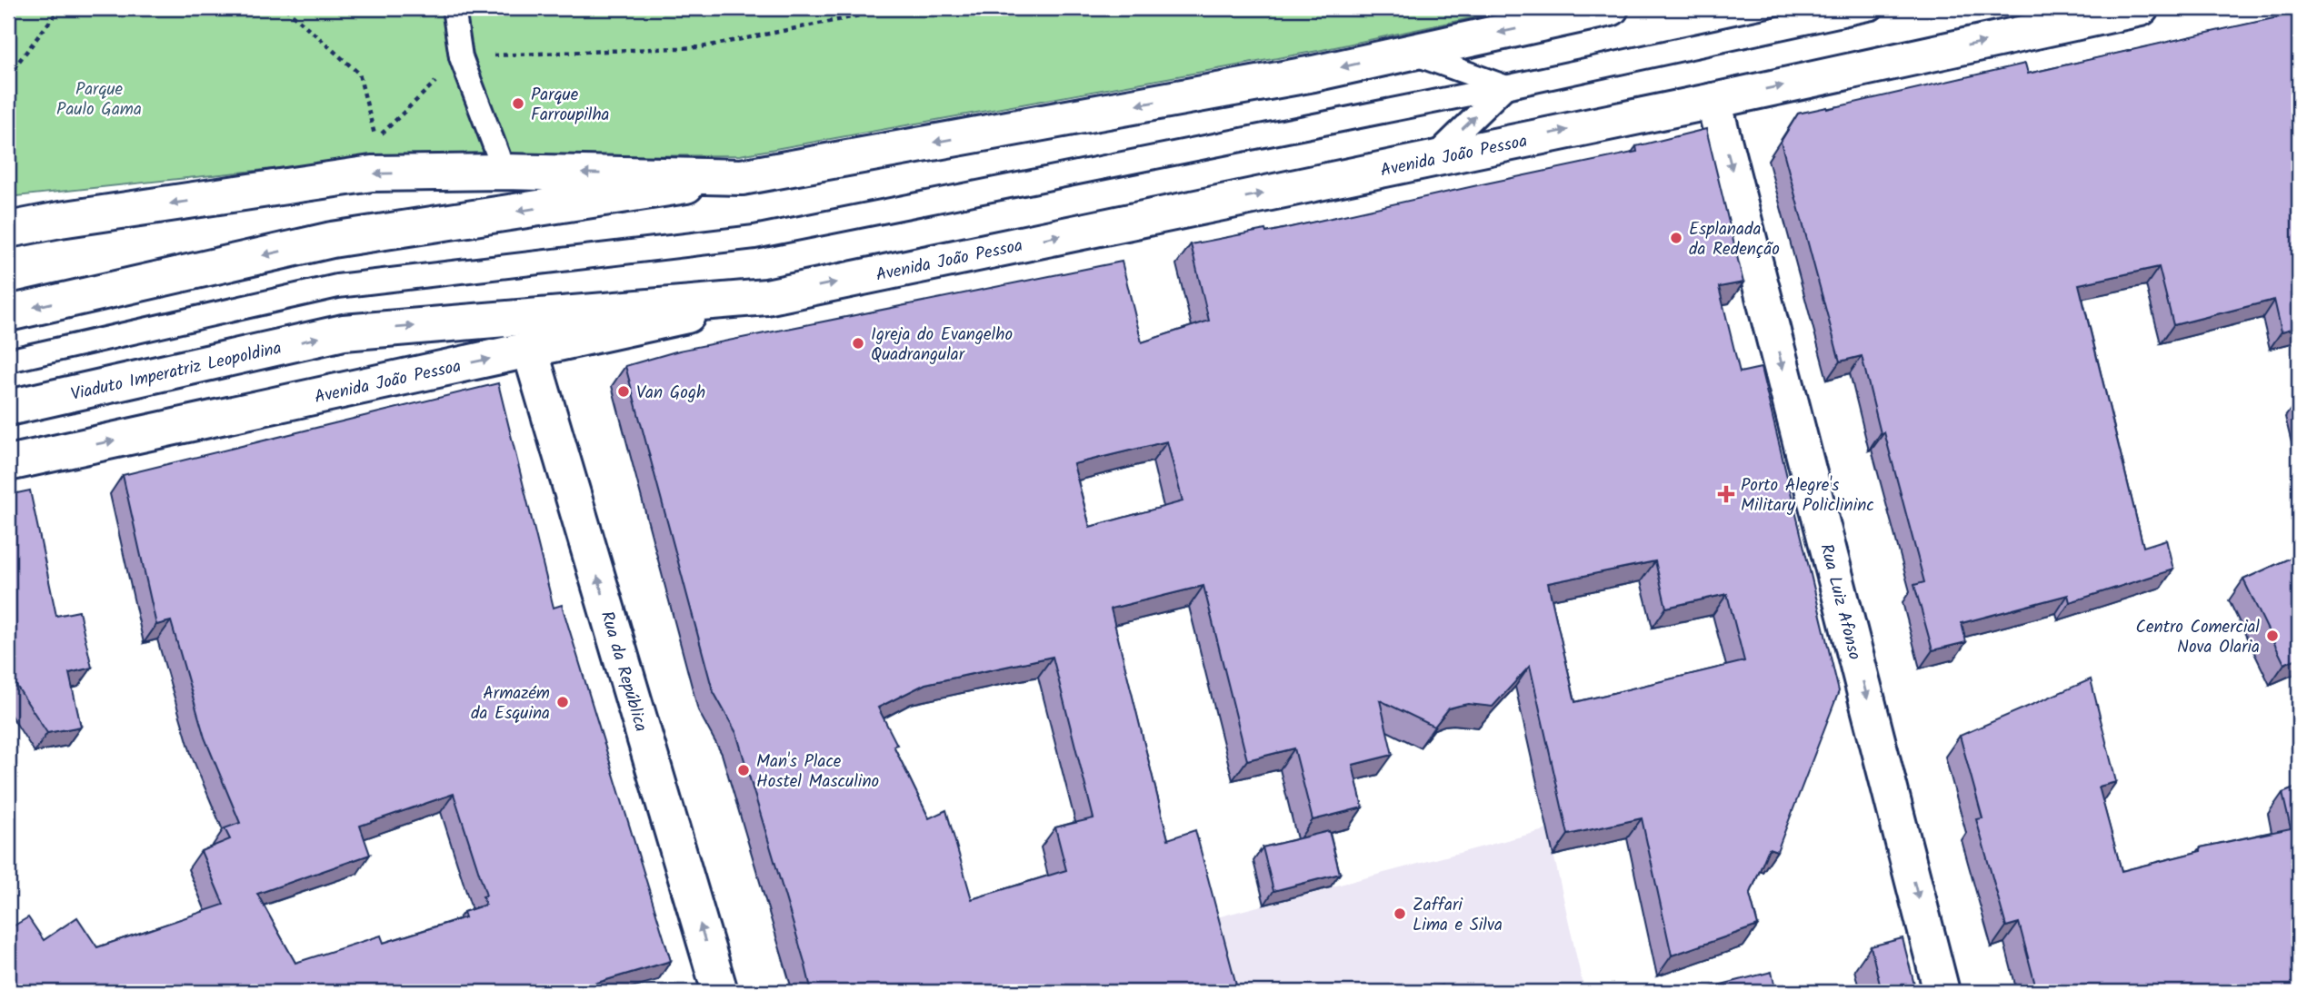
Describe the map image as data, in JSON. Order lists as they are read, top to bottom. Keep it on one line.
{"streets":{"main road":["Avenida João Pessoa","Viaduto Imperatriz Leopoldina","Rua Luiz Afonso","Rua da República"]},"crossings":[["Avenida João Pessoa","Viaduto Imperatriz Leopoldina"],["Avenida João Pessoa","Rua Luiz Afonso"],["Avenida João Pessoa","Rua da República"]],"one_way":["Rua Luiz Afonso","Rua da República"],"parks":["Parque Paulo Gama"],"places":{"other":["Parque Farroupilha","Esplanada da Redenção","Igreja do Evangelho Quadrangular","Van Gogh","Centro Comercial Nova Olaria","Armazém da Esquina","Man's Place Hostel Masculino","Zaffari Lima e Silva"],"health":["Porto Alegre's Military Policlininc"]}}
